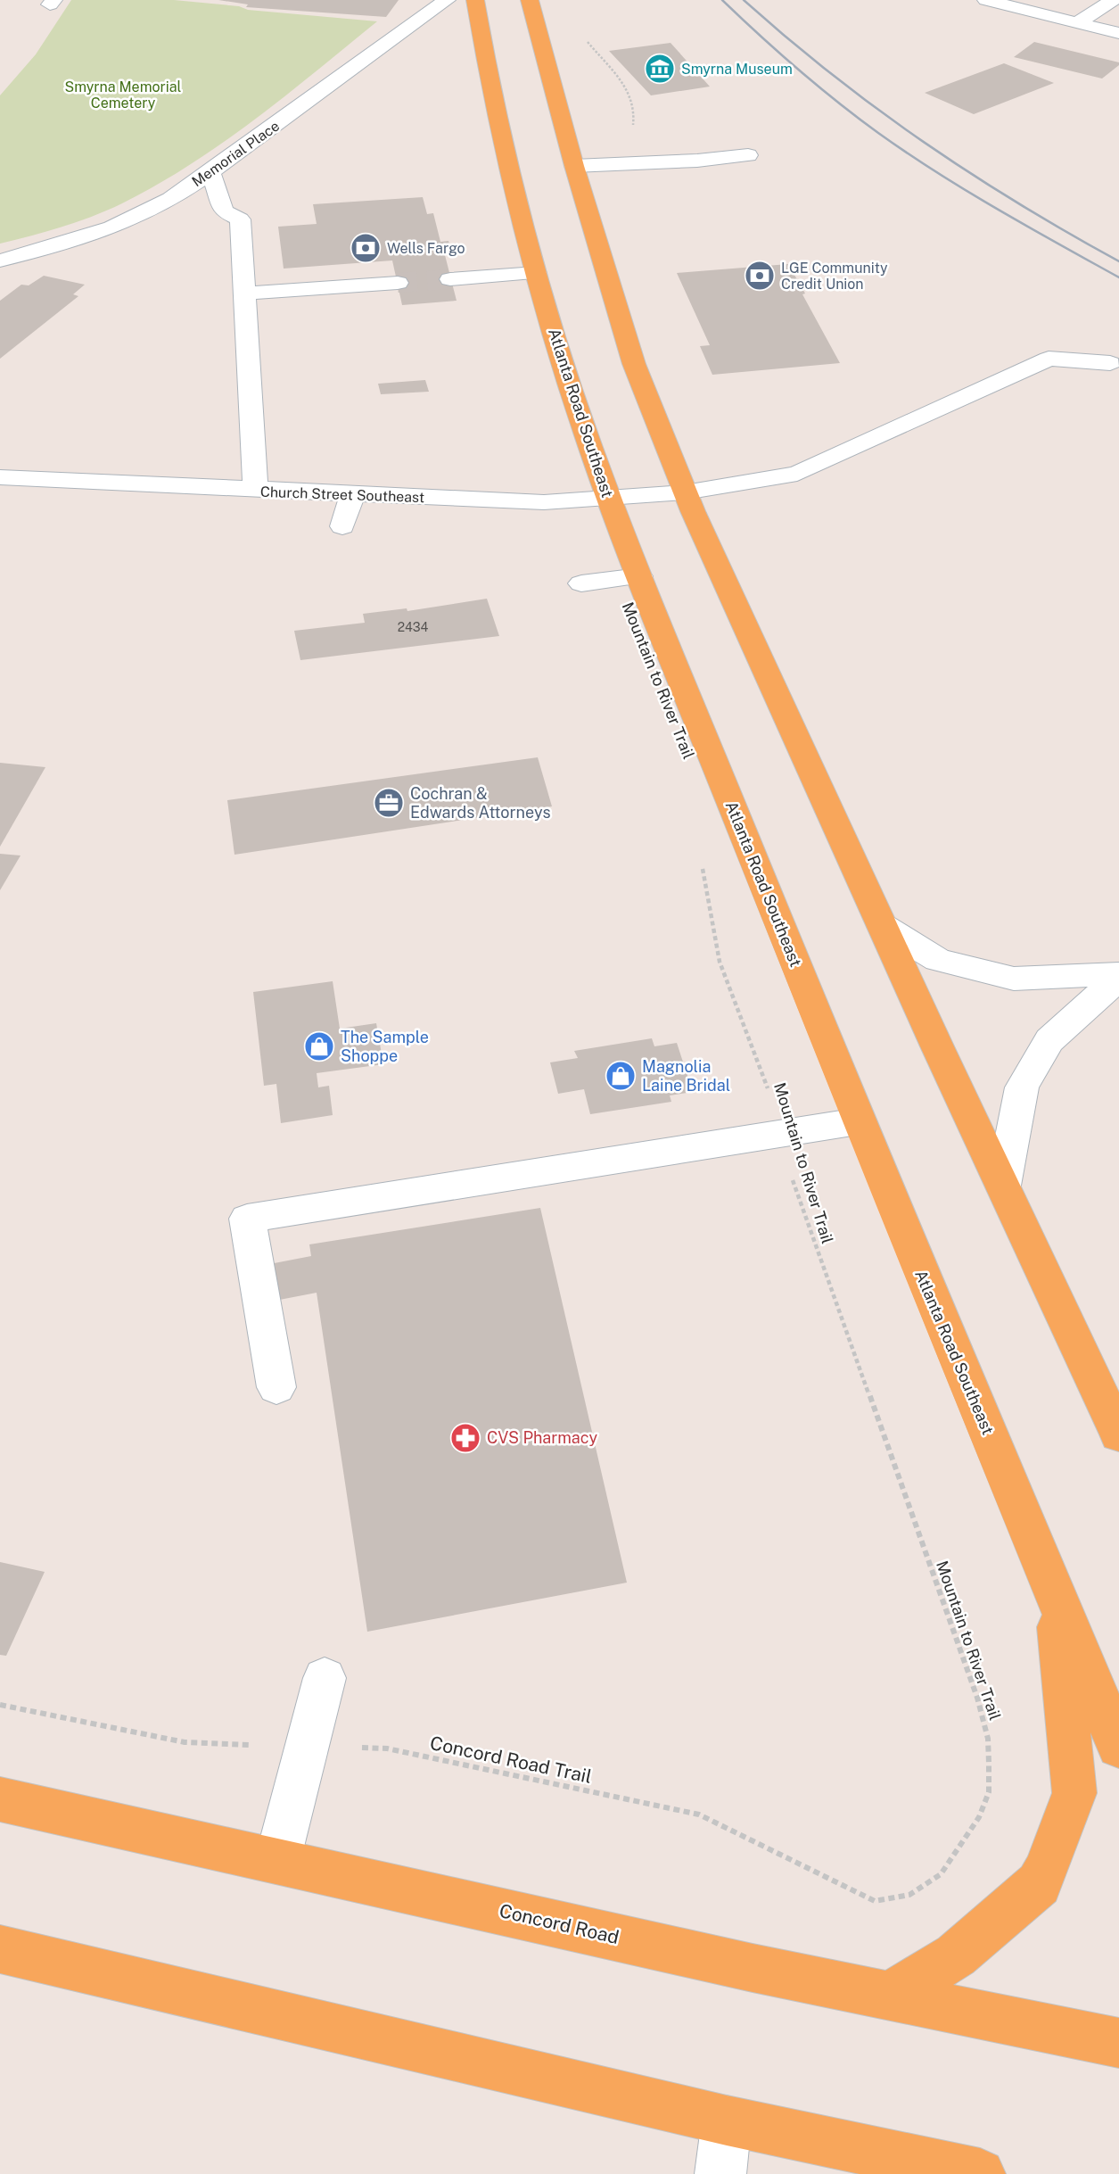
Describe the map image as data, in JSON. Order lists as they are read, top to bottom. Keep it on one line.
{"streets":{"main road":["Atlanta Road Southeast","Concord Road"],"street":["Memorial Place","Church Street Southeast"],"path":["Mountain to River Trail","Concord Road Trail"]},"crossings":[["Atlanta Road Southeast","Church Street Southeast"],["Mountain to River Trail","Concord Road Trail"]],"parks":["Smyrna Memorial Cemetery"],"places":{"museum":["Smyrna Museum"],"bank":["Wells Fargo","LGE Community Credit Union"],"office":["Cochran & Edwards Attorneys"],"shop":["The Sample Shoppe","Magnolia Laine Bridal"],"pharmacy":["CVS Pharmacy"]},"house_numbers":["2434"]}
